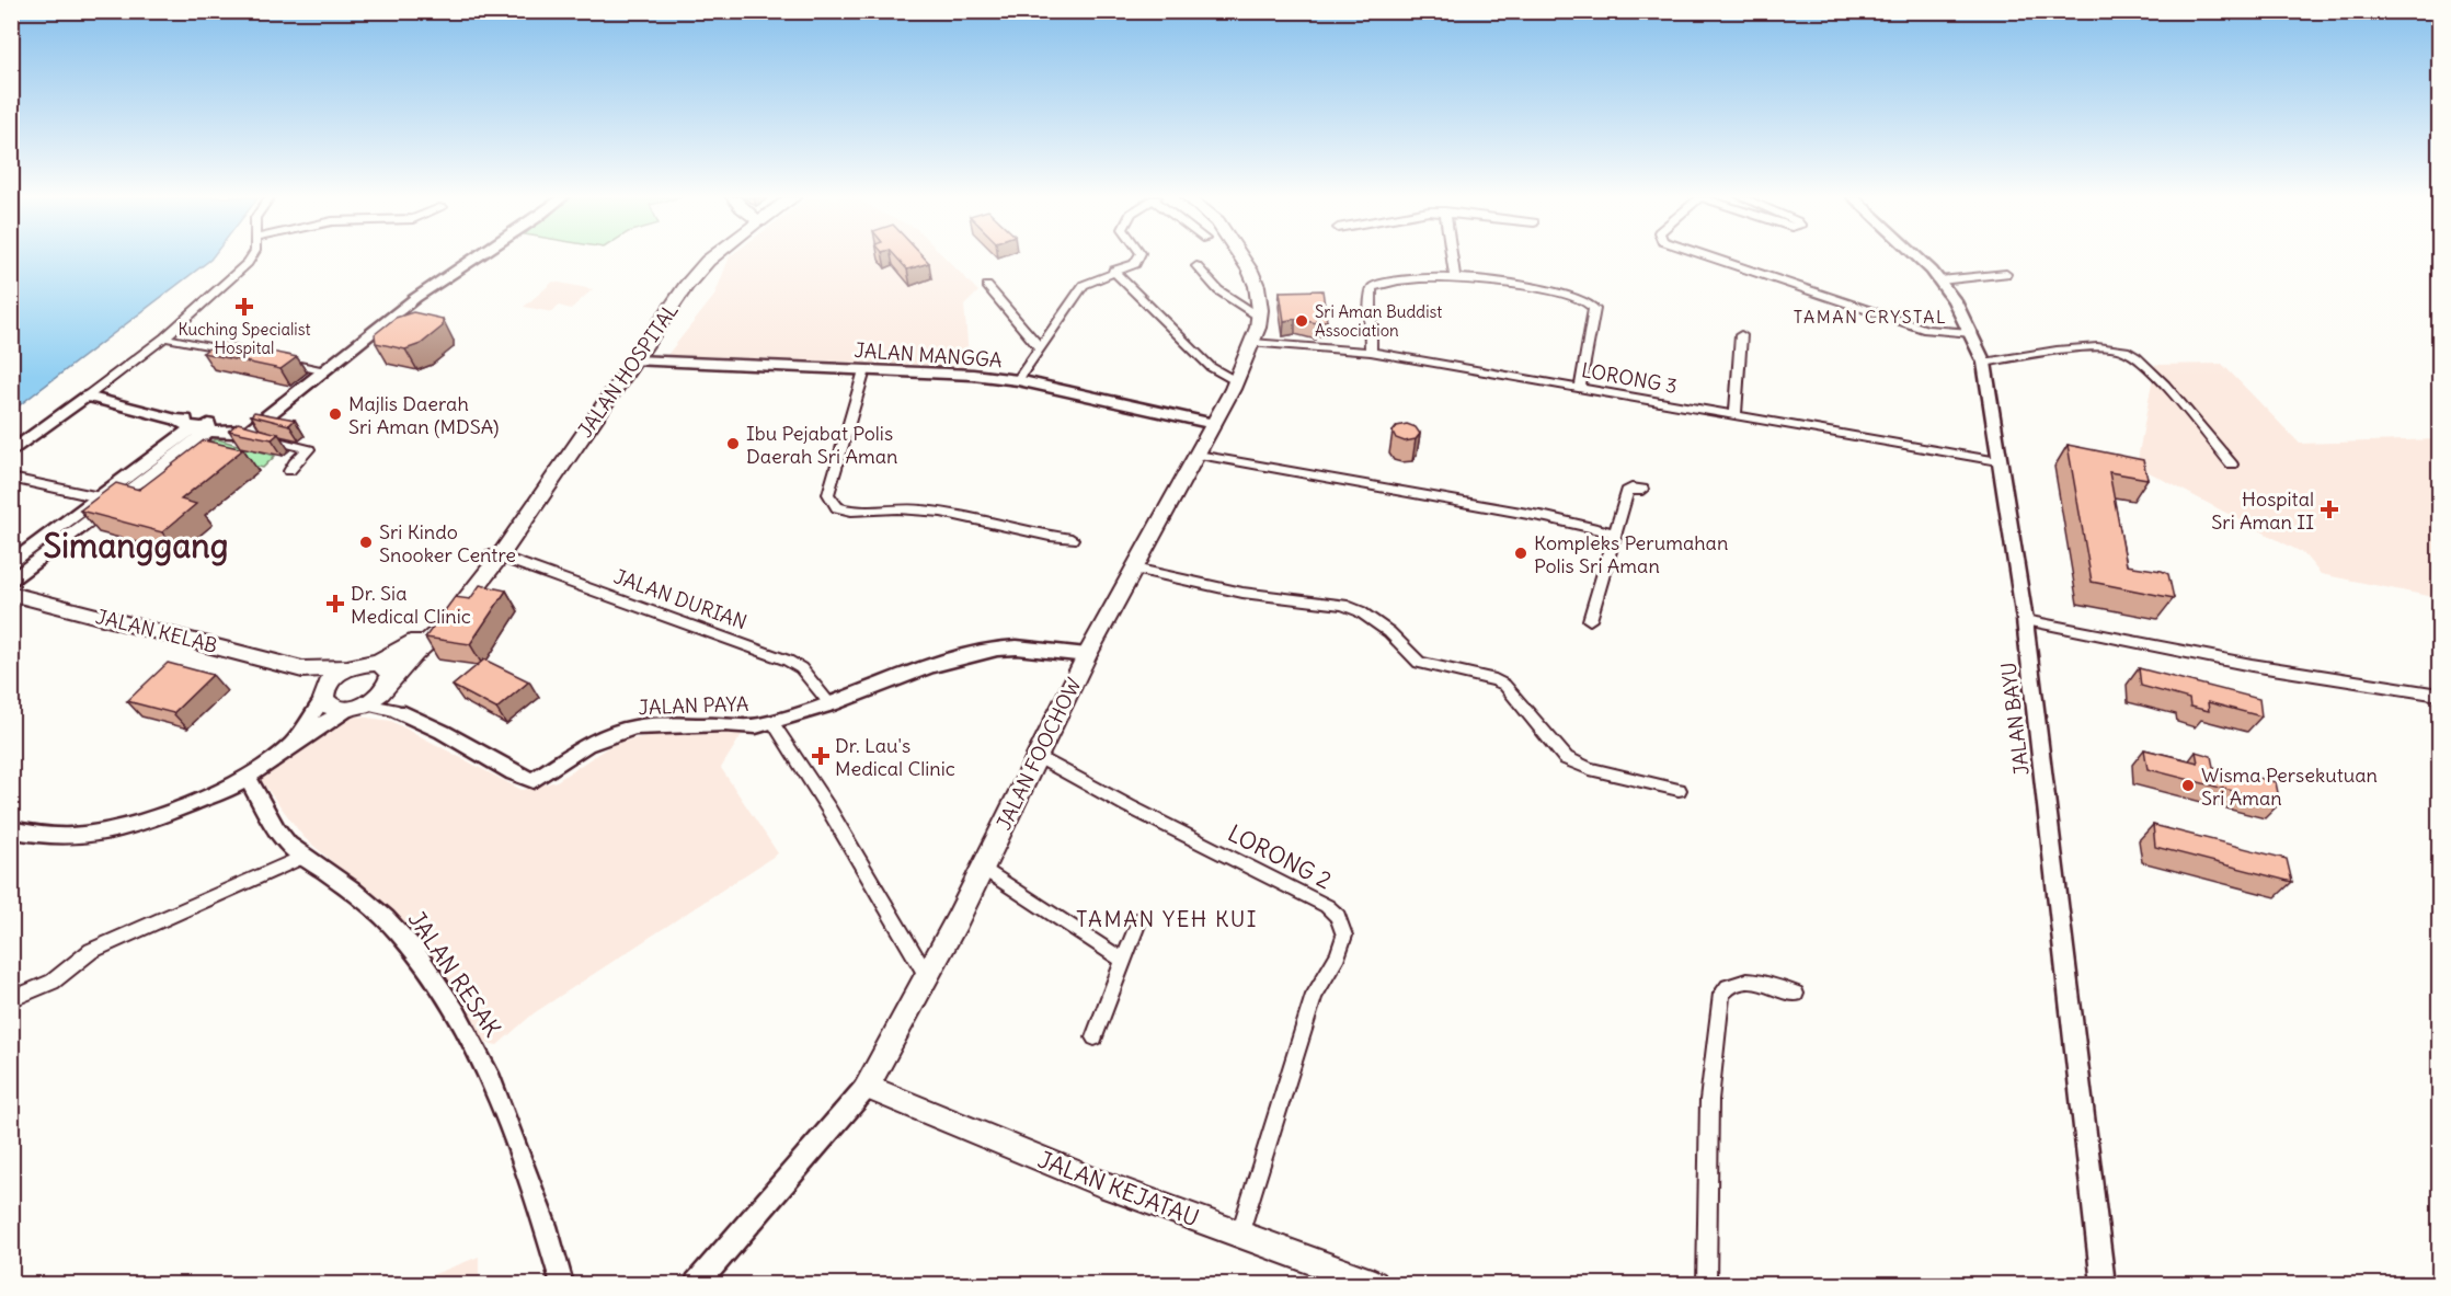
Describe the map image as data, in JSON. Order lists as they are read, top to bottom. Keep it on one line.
{"streets":{"main road":["JALAN HOSPITAL","JALAN KELAB","JALAN FOOCHOW","JALAN KEJATAU"],"street":["JALAN MANGGA","LORONG 3","JALAN DURIAN","JALAN PAYA","JALAN BAYU","LORONG 2","JALAN RESAK"]},"crossings":[["JALAN MANGGA","JALAN HOSPITAL"],["JALAN MANGGA","JALAN FOOCHOW"],["JALAN HOSPITAL","JALAN DURIAN"],["JALAN HOSPITAL","JALAN KELAB"],["LORONG 3","JALAN BAYU"],["LORONG 3","JALAN FOOCHOW"],["JALAN DURIAN","JALAN PAYA"],["JALAN PAYA","JALAN FOOCHOW"],["JALAN FOOCHOW","LORONG 2"],["JALAN FOOCHOW","JALAN KEJATAU"],["LORONG 2","JALAN KEJATAU"]],"districts":["TAMAN CRYSTAL","Simanggang","TAMAN YEH KUI"],"places":{"health":["Kuching Specialist Hospital","Hospital Sri Aman II","Dr. Sia Medical Clinic","Dr. Lau's Medical Clinic"],"other":["Sri Aman Buddist Association","Majlis Daerah Sri Aman (MDSA)","Ibu Pejabat Polis Daerah Sri Aman","Sri Kindo Snooker Centre","Kompleks Perumahan Polis Sri Aman","Wisma Persekutuan Sri Aman"]}}
